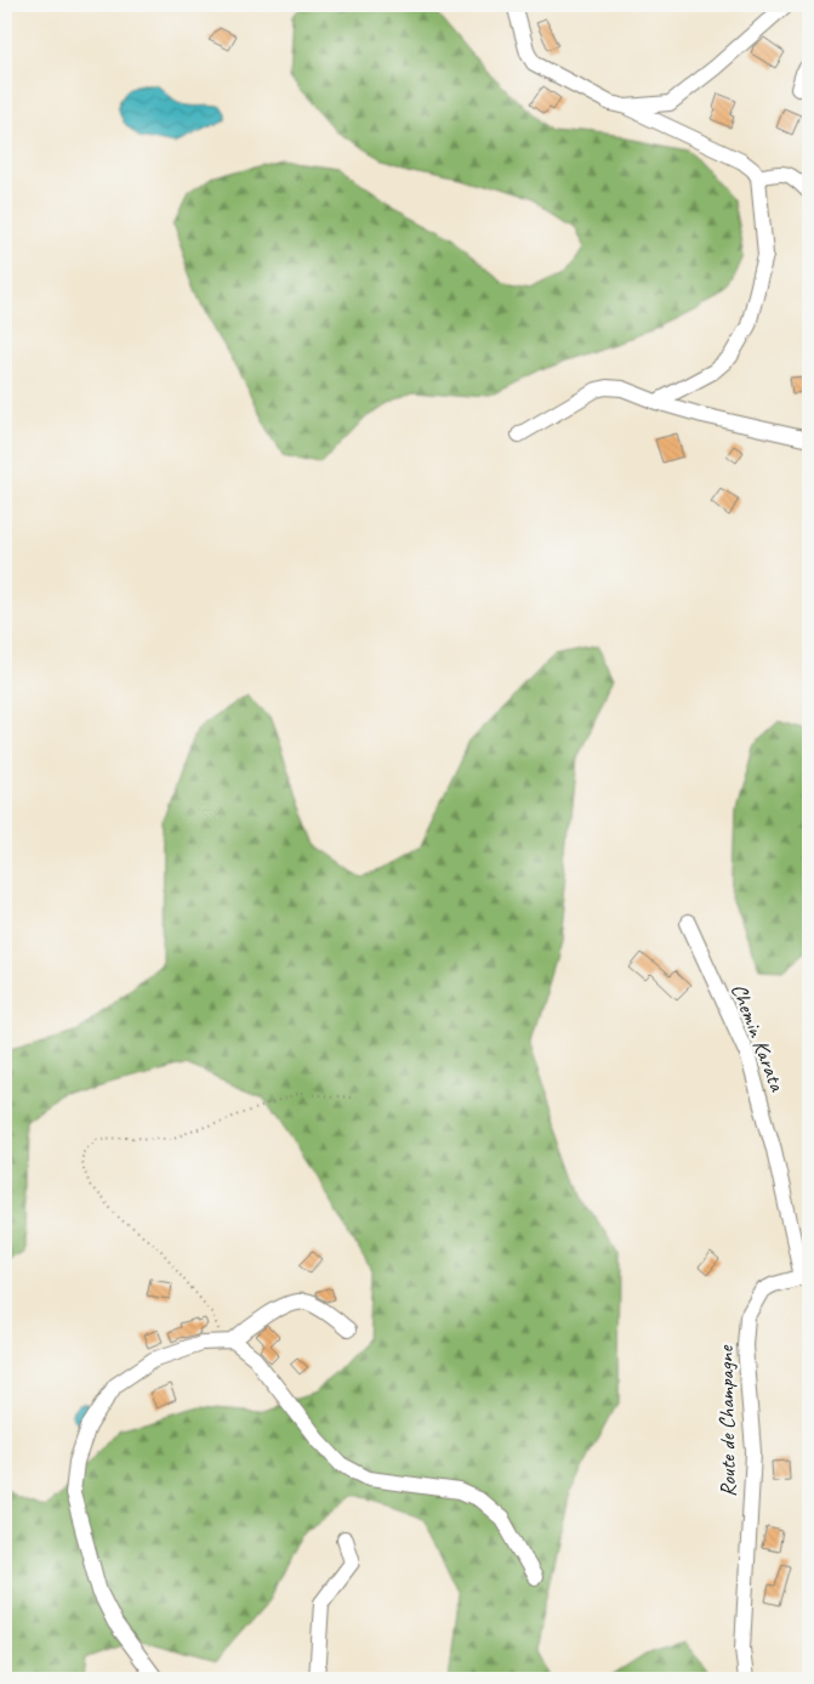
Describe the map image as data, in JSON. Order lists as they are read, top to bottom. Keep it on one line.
{"streets":{"street":["Chemin Karata","Route de Champagne"]},"crossings":[["Chemin Karata","Route de Champagne"]]}
